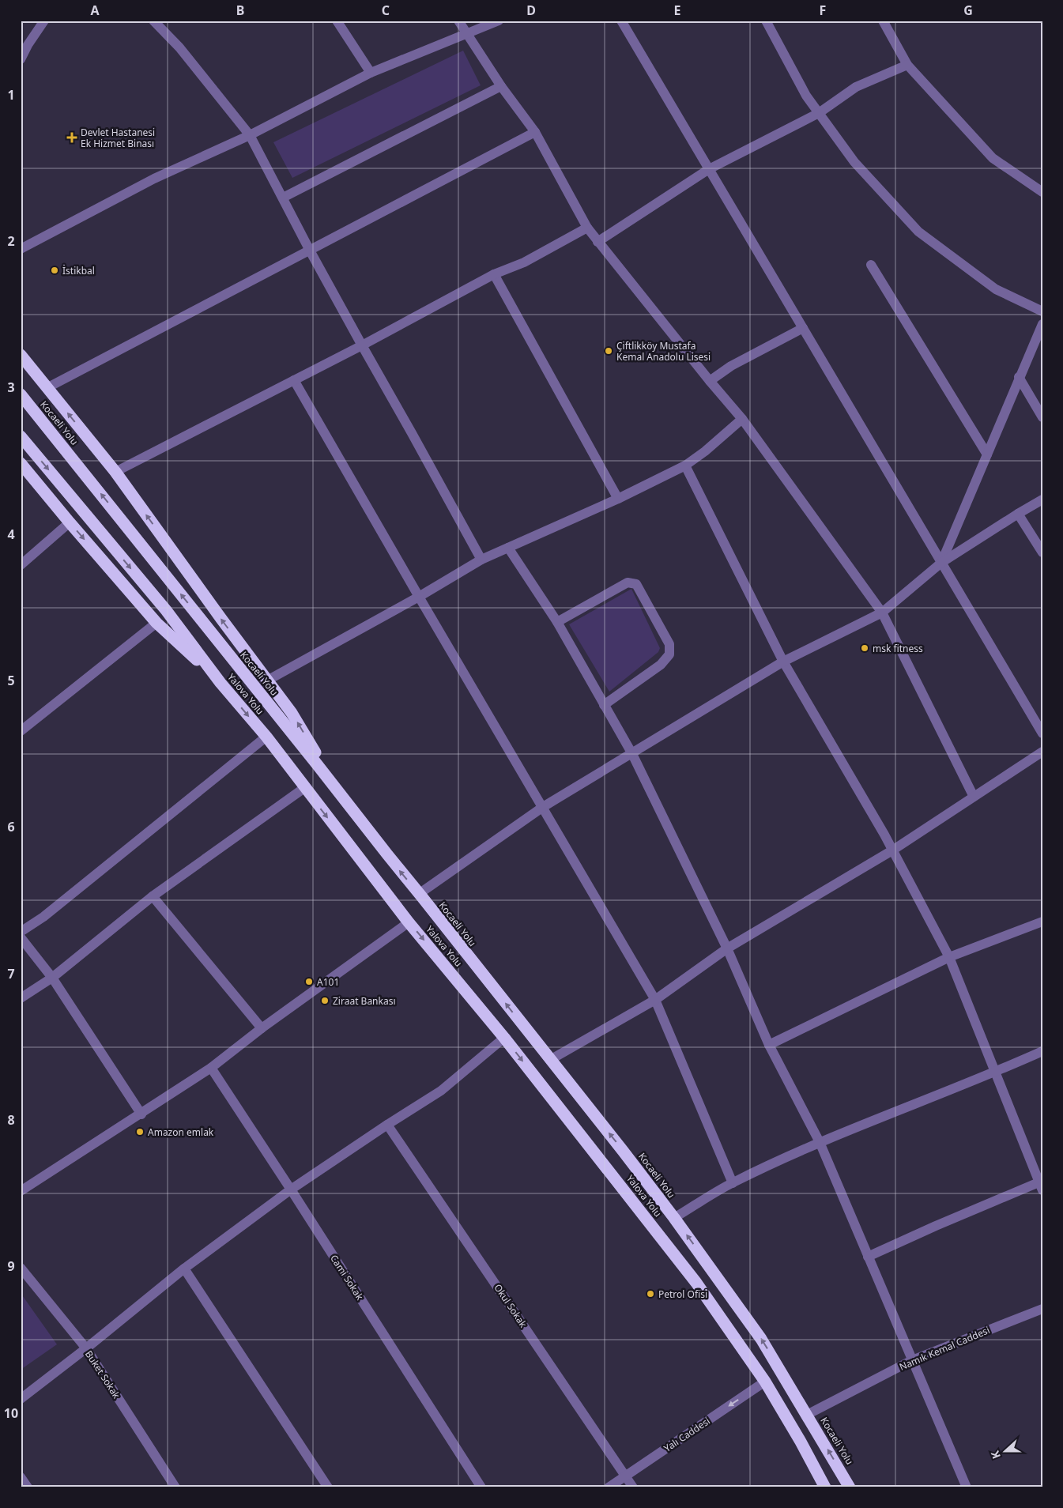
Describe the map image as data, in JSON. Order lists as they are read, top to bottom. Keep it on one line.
{"streets":{"highway":["Kocaeli̇ Yolu","Yalova Yolu"],"street":["Cami Sokak","Okul Sokak","Namık Kemal Caddesi","Buket Sokak","Yalı Caddesi"]},"crossings":[["Kocaeli̇ Yolu","Namık Kemal Caddesi"],["Yalova Yolu","Yalı Caddesi"],["Okul Sokak","Yalı Caddesi"]],"one_way":["Yalı Caddesi"],"places":{"health":["Devlet Hastanesi Ek Hizmet Binası"],"other":["İstikbal","Çiftlikköy Mustafa Kemal Anadolu Lisesi","msk fitness","A101","Ziraat Bankası","Amazon emlak","Petrol Ofisi"]},"north":"left","grid":{"columns":["A","B","C","D","E","F","G"],"rows":["1","2","3","4","5","6","7","8","9","10"]}}
